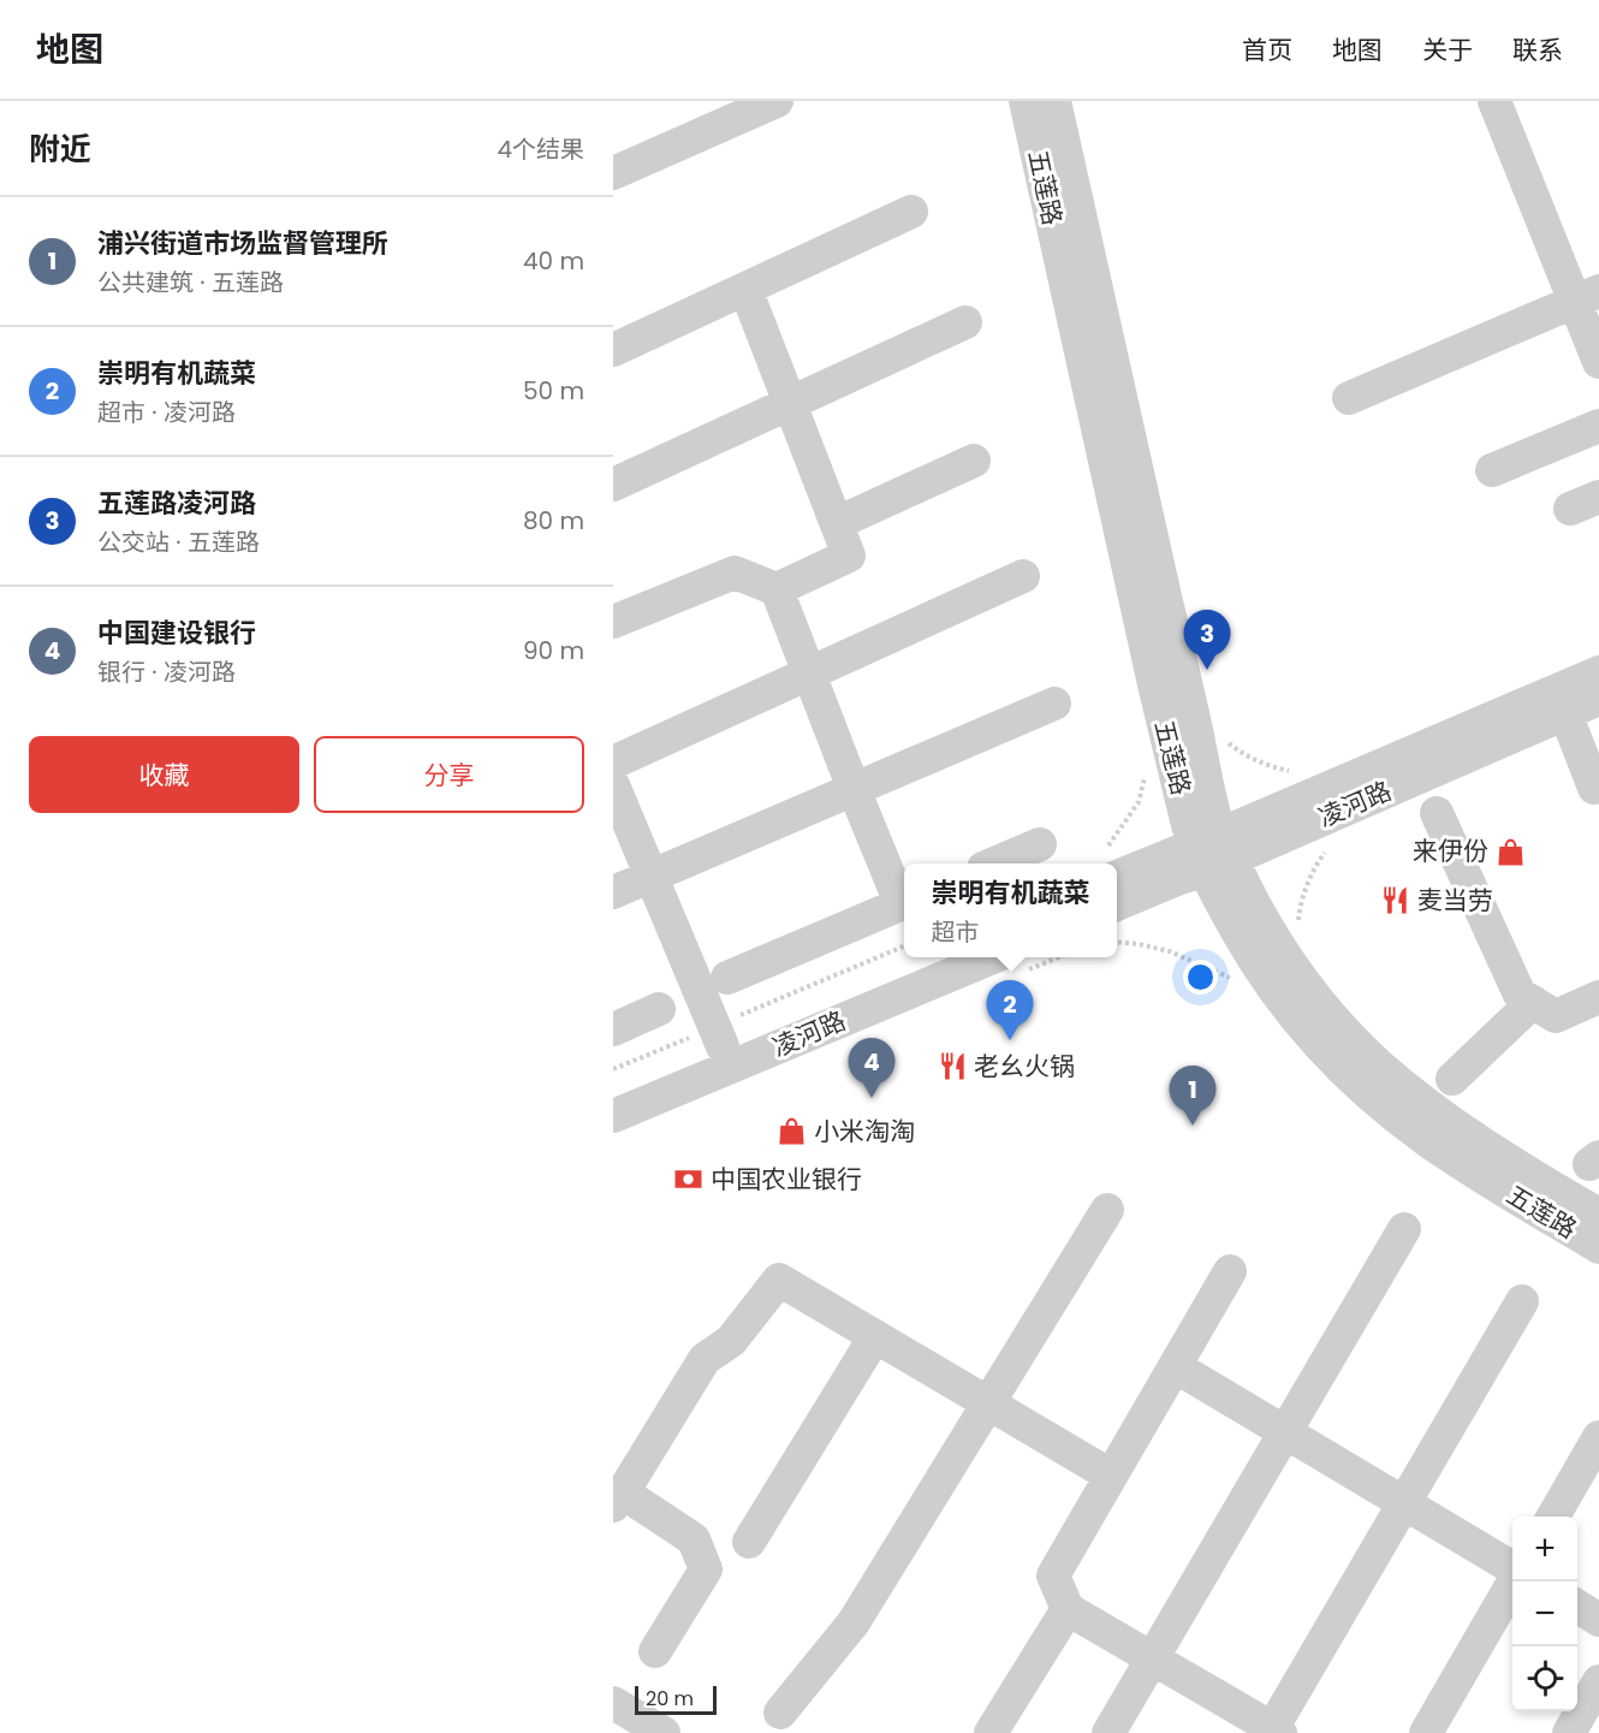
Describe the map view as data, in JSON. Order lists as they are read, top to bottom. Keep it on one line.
{"streets":{"street":["五莲路","凌河路"]},"crossings":[["五莲路","凌河路"]],"places":{"shop":["来伊份","小米淘淘"],"restaurant":["麦当劳","老幺火锅"],"bank":["中国农业银行"]},"scale_bar":"20 m","page":{"header":"地图","nav":["首页","地图","关于","联系"],"heading":["附近","4个结果"],"list":[{"mark":"1","name":"浦兴街道市场监督管理所","note":"公共建筑 · 五莲路","value":"40 m"},{"mark":"2","name":"崇明有机蔬菜","note":"超市 · 凌河路","value":"50 m"},{"mark":"3","name":"五莲路凌河路","note":"公交站 · 五莲路","value":"80 m"},{"mark":"4","name":"中国建设银行","note":"银行 · 凌河路","value":"90 m"}],"pins":["3","2","4","1"],"buttons":["收藏","分享"],"popup":["崇明有机蔬菜","超市"],"map_buttons":["+","−"],"scale":"20 m"}}
